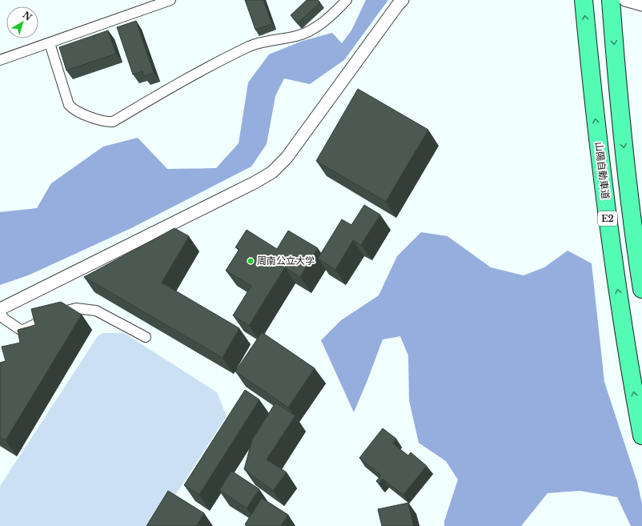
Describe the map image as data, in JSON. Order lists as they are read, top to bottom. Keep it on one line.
{"streets":{"highway":["山陽自動車道","E2"]},"places":["周南公立大学"],"north":"top right"}
